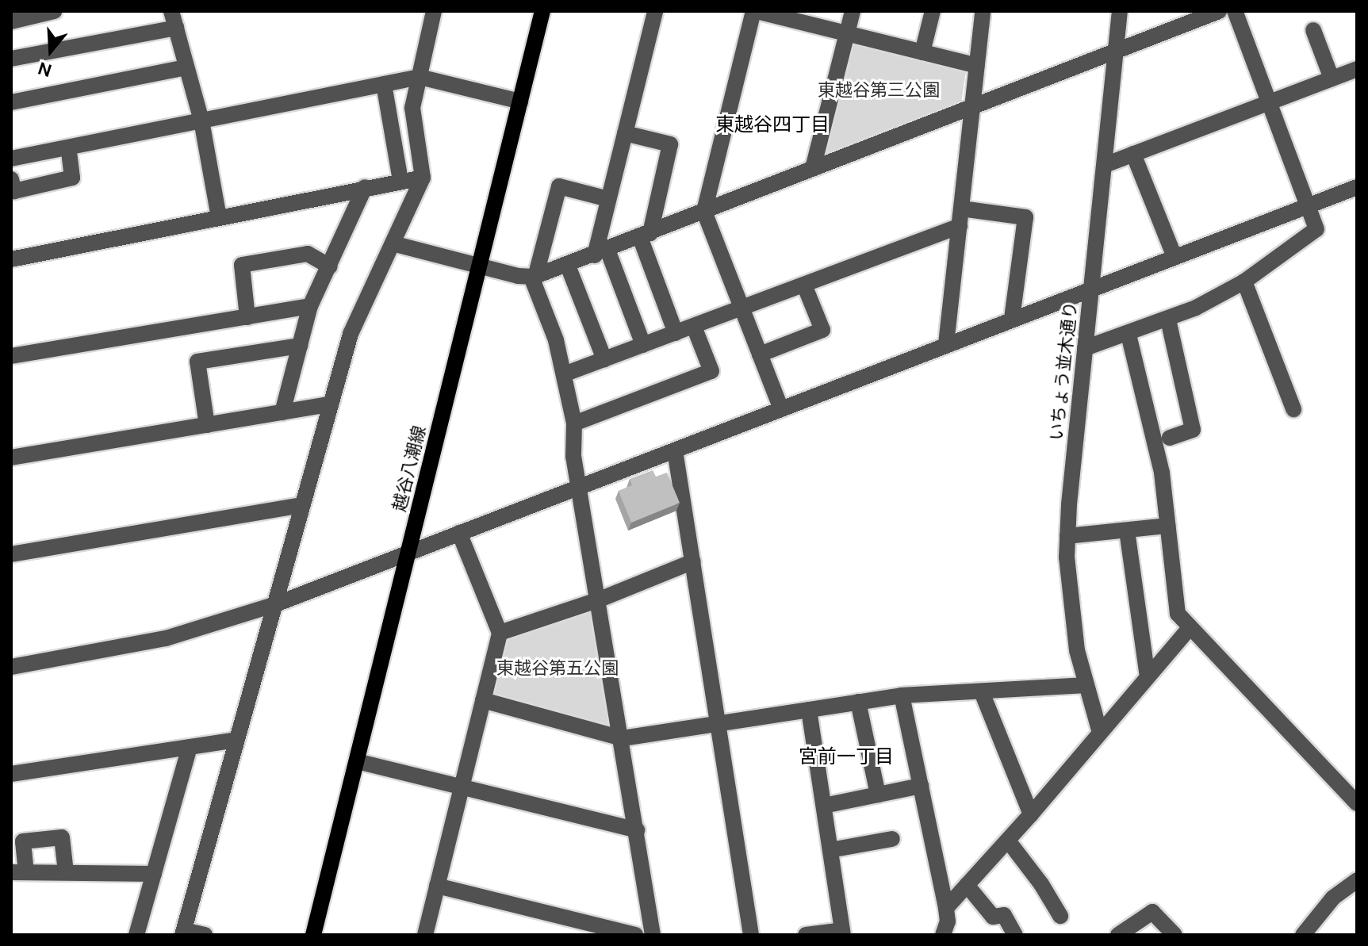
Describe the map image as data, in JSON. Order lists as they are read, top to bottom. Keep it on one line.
{"streets":{"main road":["越谷八潮線"],"street":["いちょう並木通り"]},"districts":["東越谷四丁目","宮前一丁目"],"parks":["東越谷第三公園","東越谷第五公園"],"north":"bottom"}
